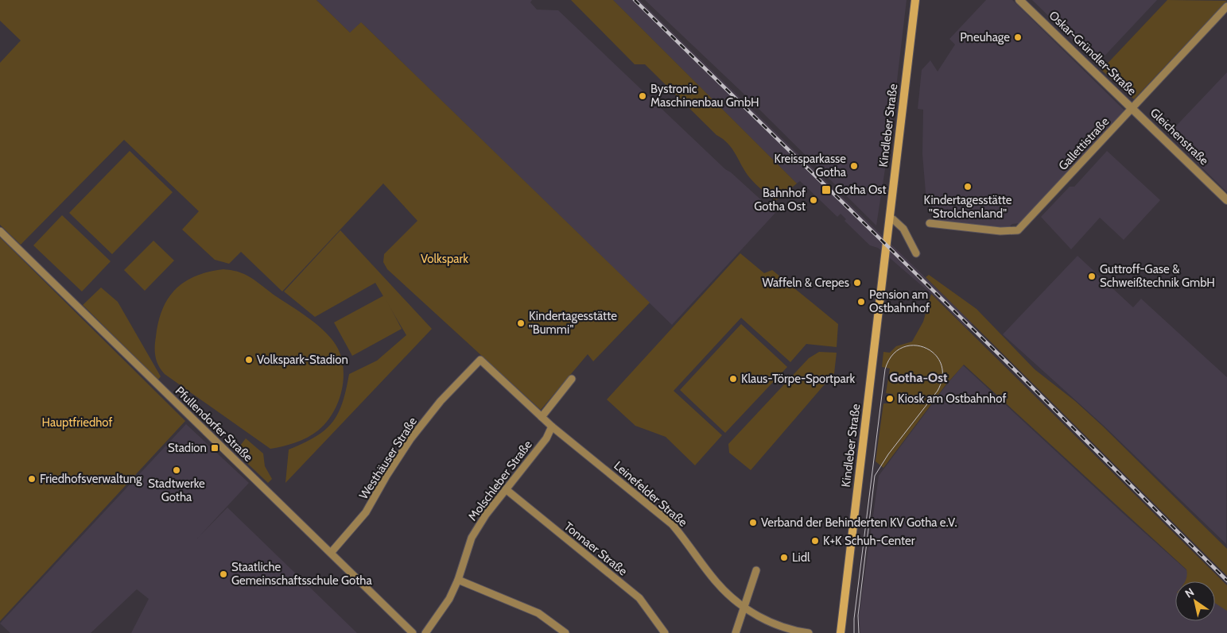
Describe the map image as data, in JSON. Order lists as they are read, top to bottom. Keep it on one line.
{"streets":{"main road":["Kindleber Straße"],"street":["Oskar-Gründler-Straße","Gleichenstraße","Gallettistraße","Pfullendorfer Straße","Westhäuser Straße","Molschleber Straße","Leinefelder Straße","Tonnaer Straße"]},"crossings":[["Oskar-Gründler-Straße","Gleichenstraße"],["Oskar-Gründler-Straße","Gallettistraße"],["Gleichenstraße","Gallettistraße"],["Pfullendorfer Straße","Westhäuser Straße"],["Westhäuser Straße","Leinefelder Straße"],["Molschleber Straße","Leinefelder Straße"],["Molschleber Straße","Tonnaer Straße"]],"districts":["Gotha-Ost"],"parks":["Volkspark","Hauptfriedhof"],"places":{"other":["Pneuhage","Bystronic Maschinenbau GmbH","Kreissparkasse Gotha","Kindertagesstätte \"Strolchenland\"","Bahnhof Gotha Ost","Guttroff-Gase & Schweißtechnik GmbH","Waffeln & Crepes","Pension am Ostbahnhof","Kindertagesstätte \"Bummi\"","Volkspark-Stadion","Klaus-Törpe-Sportpark","Kiosk am Ostbahnhof","Stadtwerke Gotha","Friedhofsverwaltung","Verband der Behinderten KV Gotha e.V.","K+K Schuh-Center","Lidl","Staatliche Gemeinschaftsschule Gotha"],"transit":["Gotha Ost","Stadion"]},"north":"top left"}
